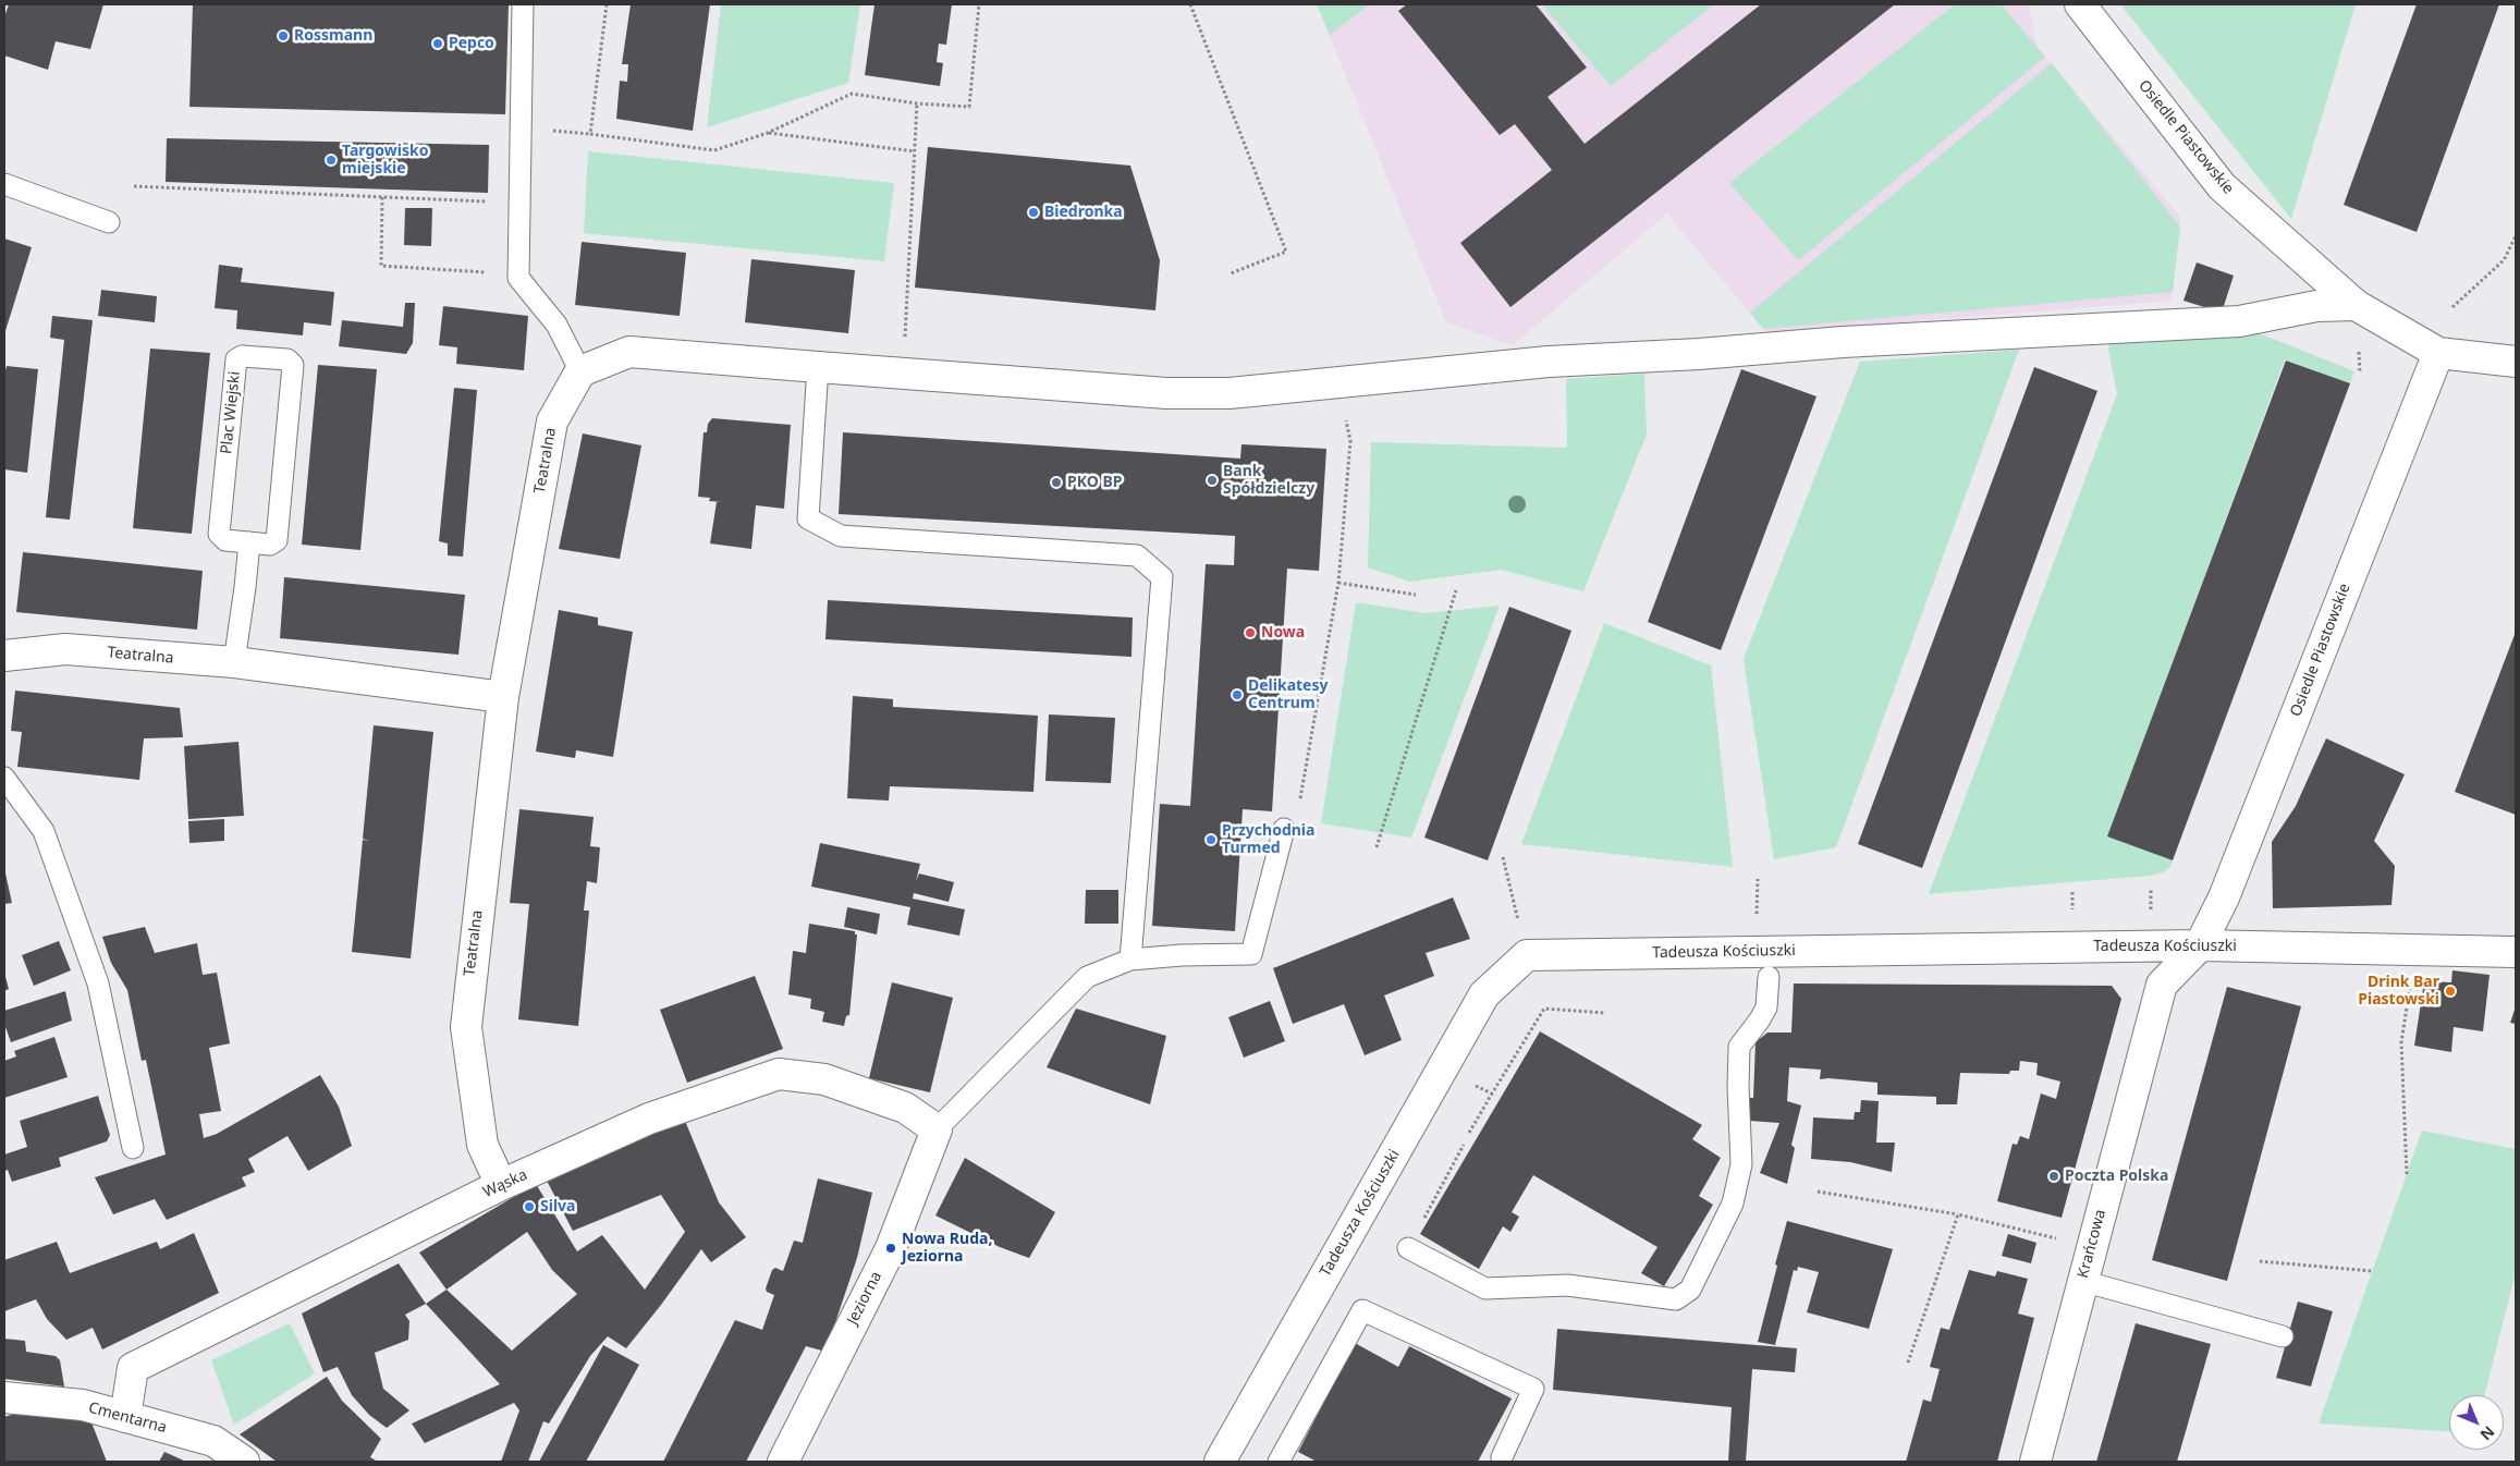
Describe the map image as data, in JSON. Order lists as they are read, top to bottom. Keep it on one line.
{"streets":{"street":["Osiedle Piastowskie","Teatralna","Tadeusza Kościuszki","Wąska","Krańcowa","Jeziorna","Cmentarna"],"lane":["Plac Wiejski"]},"crossings":[["Osiedle Piastowskie","Tadeusza Kościuszki"],["Osiedle Piastowskie","Krańcowa"],["Teatralna","Wąska"],["Tadeusza Kościuszki","Krańcowa"],["Wąska","Jeziorna"],["Wąska","Cmentarna"]],"places":["Rossmann","Pepco","Targowisko miejskie","Biedronka","Bank Spółdzielczy","PKO BP","Nowa","Delikatesy Centrum","Przychodnia Turmed","Drink Bar Piastowski","Poczta Polska","Silva","Nowa Ruda, Jeziorna"],"north":"bottom right"}
